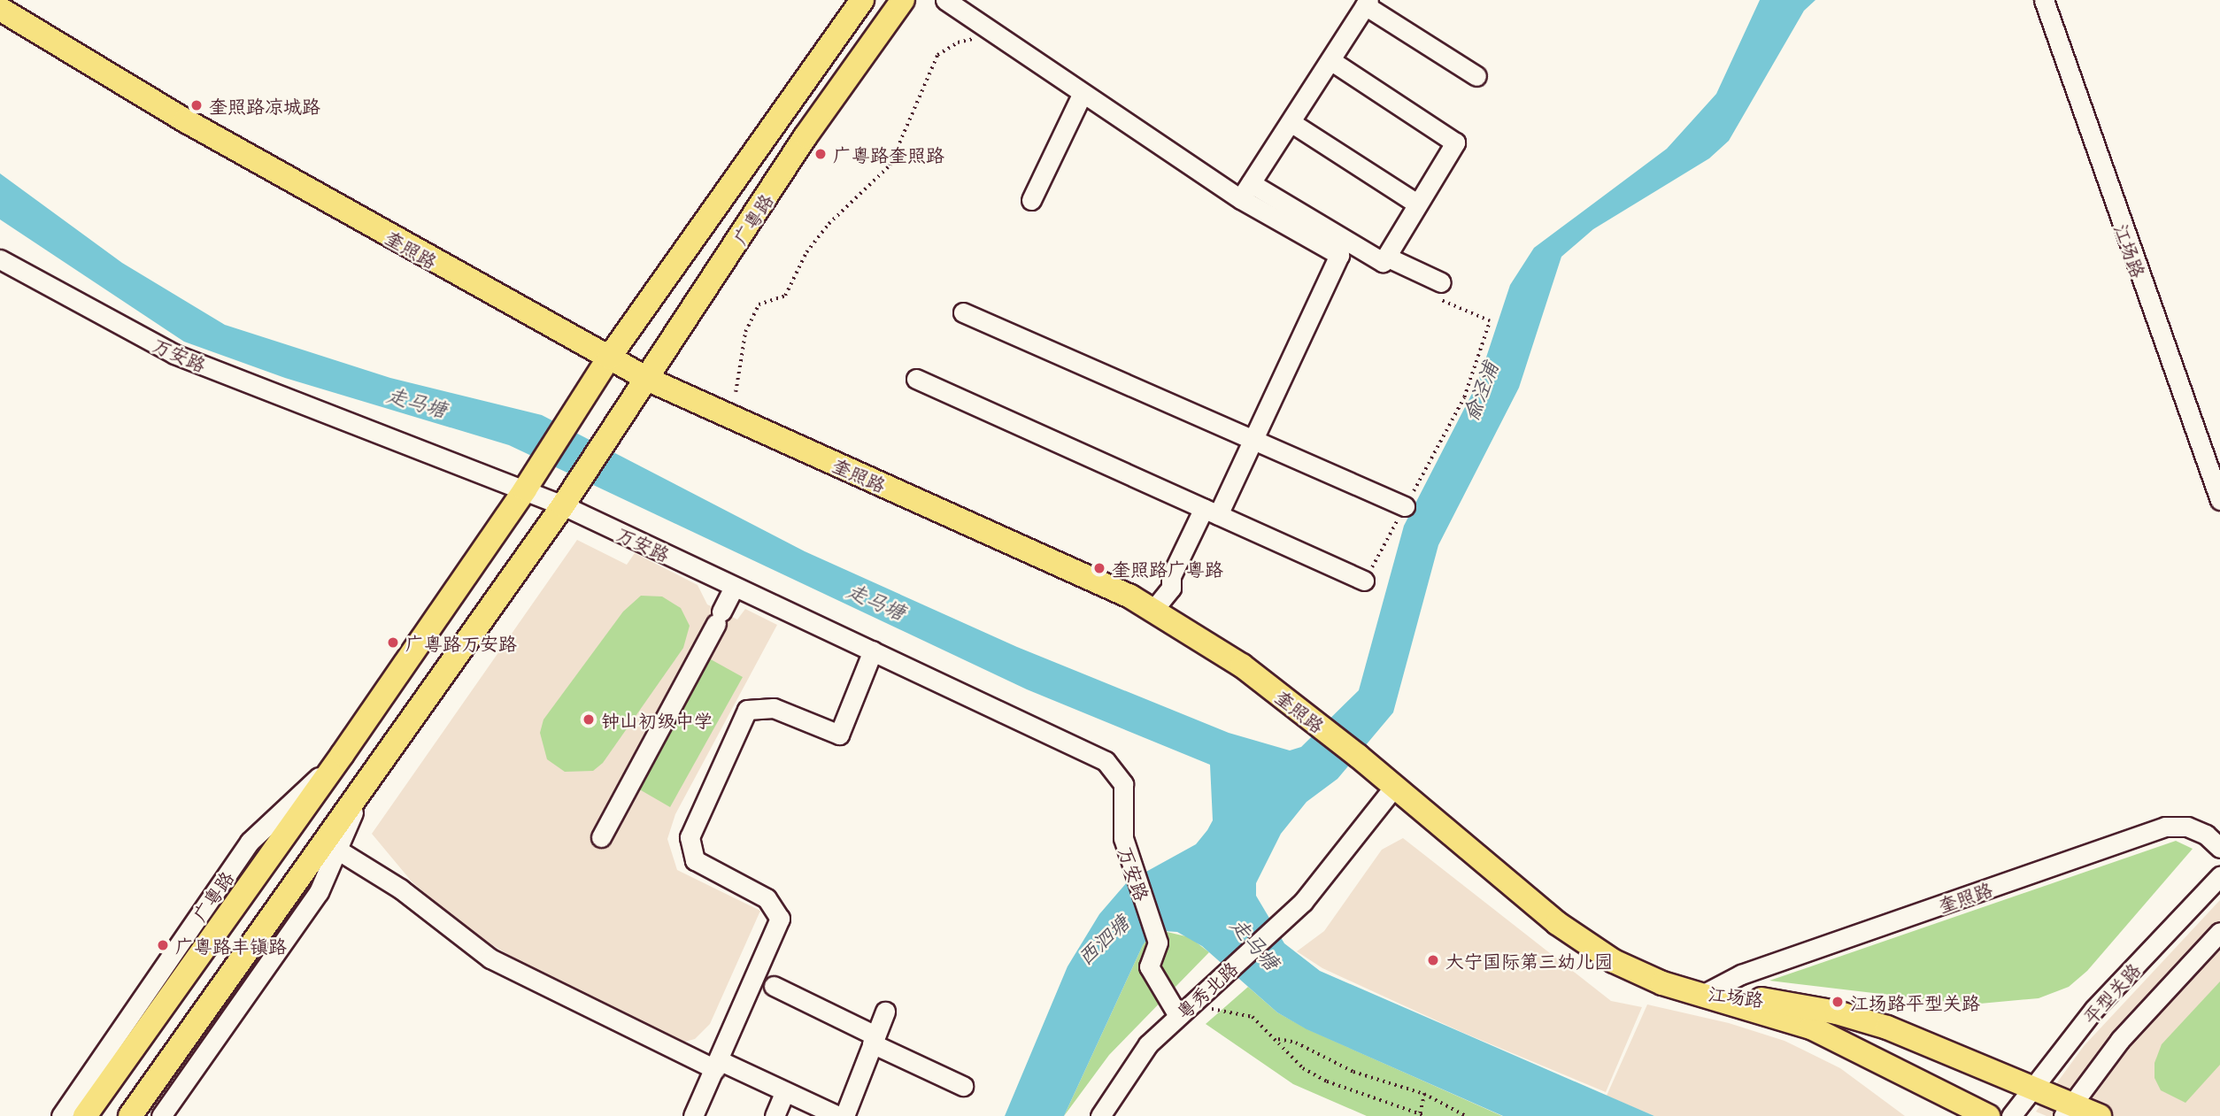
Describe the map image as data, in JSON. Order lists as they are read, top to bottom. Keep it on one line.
{"streets":{"main road":["广粤路","奎照路","江场路"],"street":["万安路","粤秀北路","平型关路"]},"crossings":[["广粤路","奎照路"],["广粤路","万安路"],["奎照路","江场路"],["奎照路","粤秀北路"],["江场路","平型关路"],["万安路","粤秀北路"]],"water":["俞泾浦","走马塘","西泗塘"],"places":["奎照路凉城路","广粤路奎照路","奎照路广粤路","广粤路万安路","钟山初级中学","广粤路丰镇路","大宁国际第三幼儿园","江场路平型关路"]}
